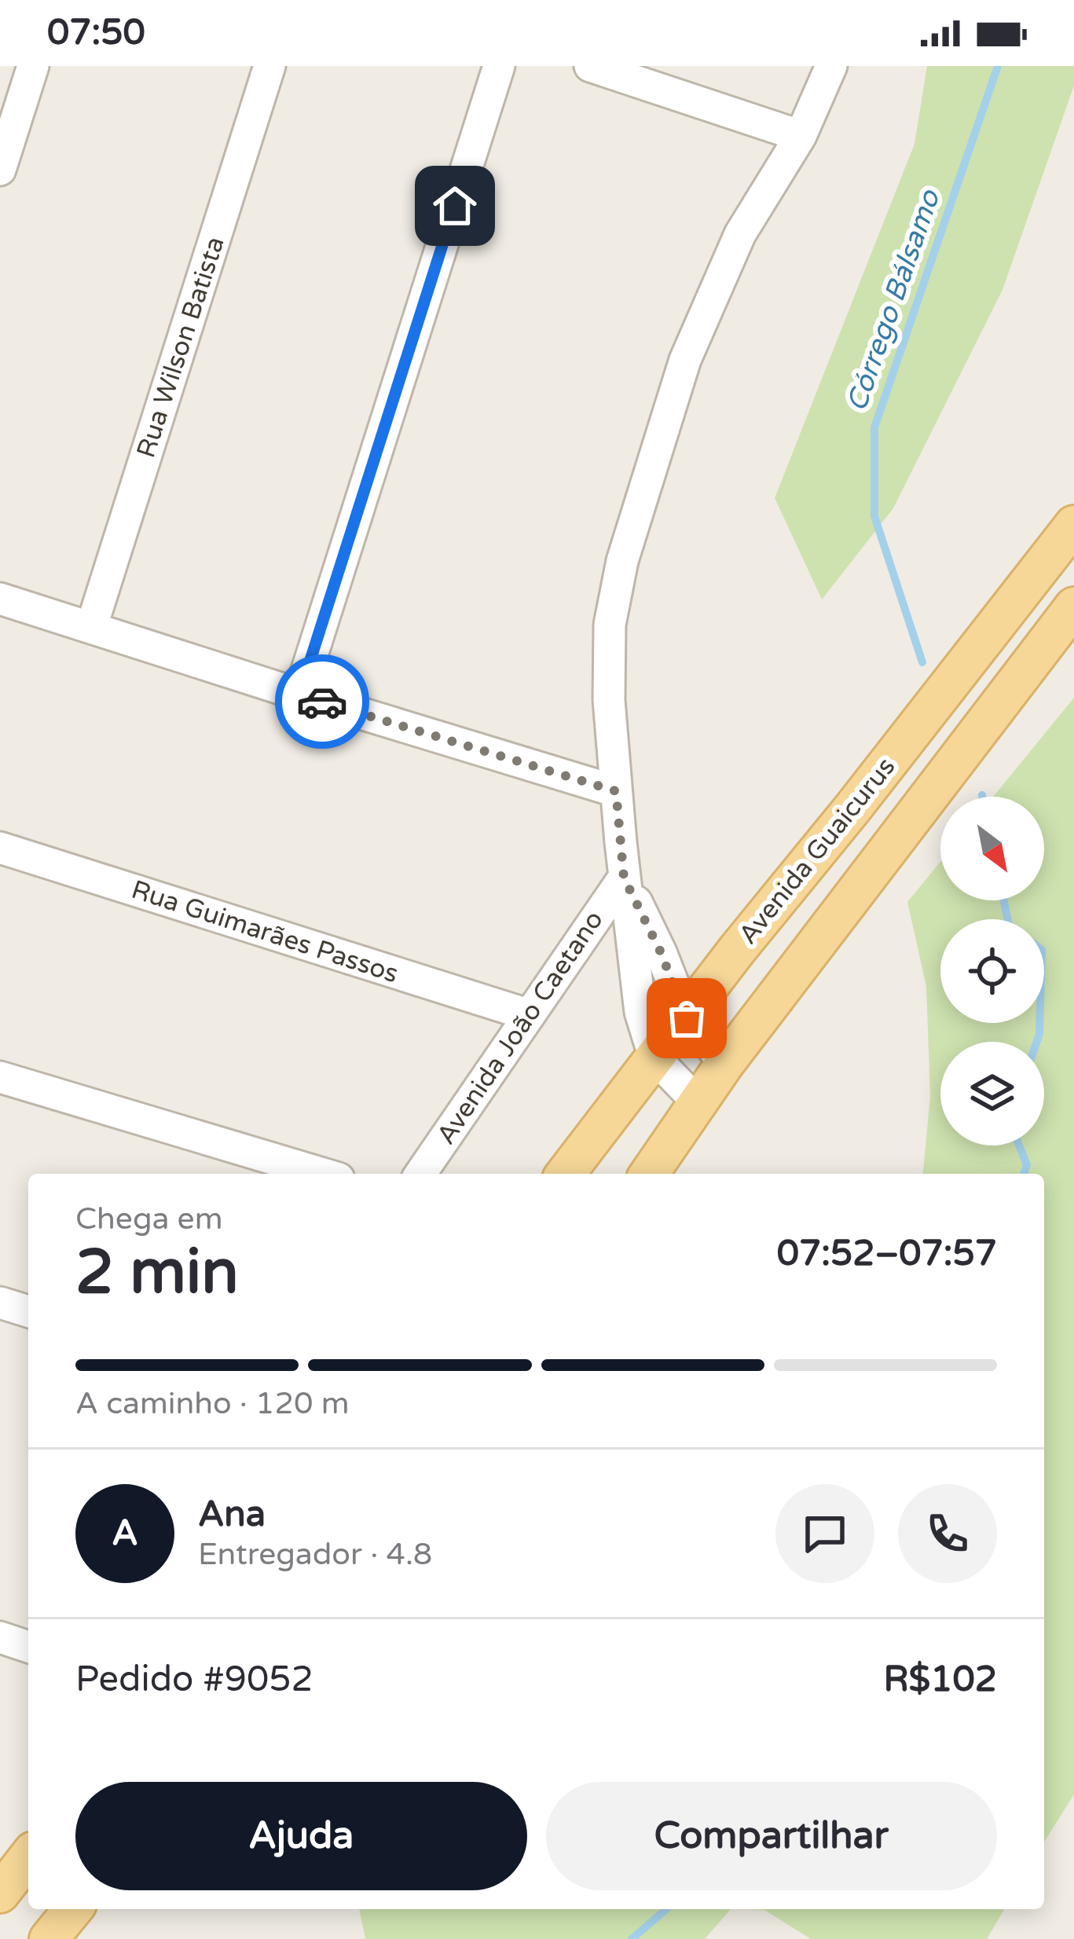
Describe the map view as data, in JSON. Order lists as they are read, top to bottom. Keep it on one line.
{"streets":{"main road":["Avenida Guaicurus"],"street":["Rua Wilson Batista","Rua Guimarães Passos","Avenida João Caetano"]},"crossings":[["Rua Guimarães Passos","Avenida João Caetano"]],"water":["Córrego Bálsamo"],"north":"bottom right","page":{"status":"07:50","heading":["2 min","Chega em","07:52–07:57"],"panel":["Ana","Entregador · 4.8","Pedido #9052","R$102"],"bar":"A caminho · 120 m","round":"A","buttons":["Ajuda","Compartilhar"]}}
